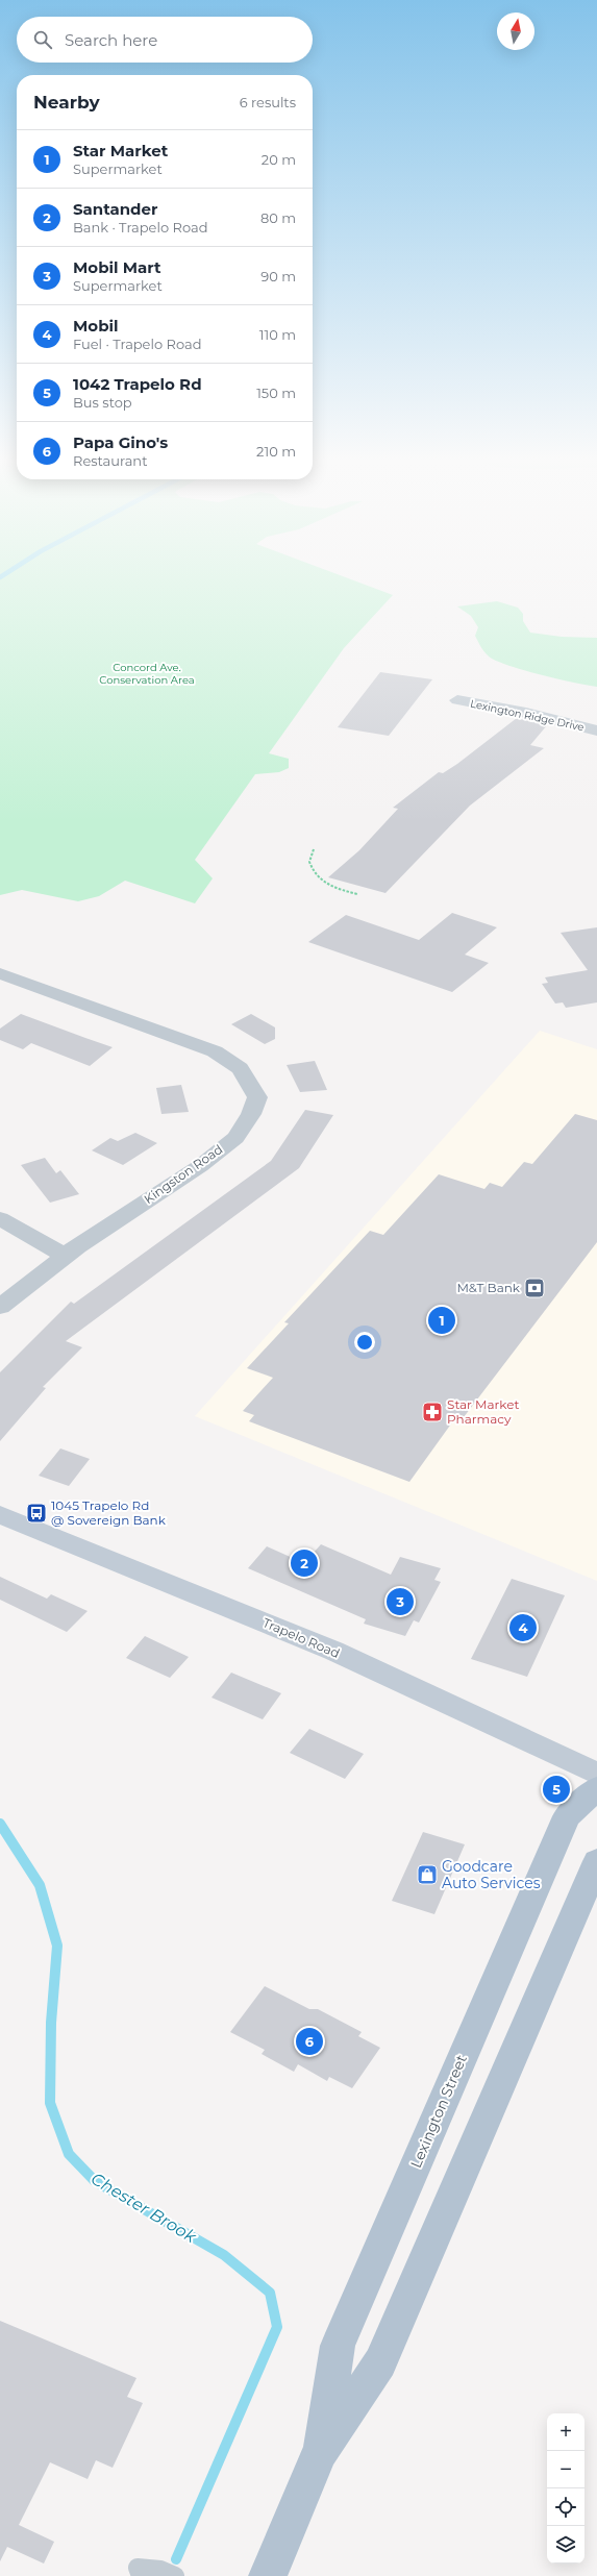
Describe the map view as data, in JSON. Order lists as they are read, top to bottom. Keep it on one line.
{"streets":{"main road":["Trapelo Road","Lexington Street"],"street":["Lexington Ridge Drive","Kingston Road"]},"water":["Chester Brook"],"parks":["Concord Ave. Conservation Area"],"places":{"bank":["M&T Bank"],"pharmacy":["Star Market Pharmacy"],"bus stop":["1045 Trapelo Rd @ Sovereign Bank"],"shop":["Goodcare Auto Services"]},"north":"top","page":{"search":"Search here","heading":["Nearby","6 results"],"list":[{"mark":"1","name":"Star Market","note":"Supermarket","value":"20 m"},{"mark":"2","name":"Santander","note":"Bank · Trapelo Road","value":"80 m"},{"mark":"3","name":"Mobil Mart","note":"Supermarket","value":"90 m"},{"mark":"4","name":"Mobil","note":"Fuel · Trapelo Road","value":"110 m"},{"mark":"5","name":"1042 Trapelo Rd","note":"Bus stop","value":"150 m"},{"mark":"6","name":"Papa Gino's","note":"Restaurant","value":"210 m"}],"pins":["1","2","3","4","5","6"],"map_buttons":["+","−"]}}
